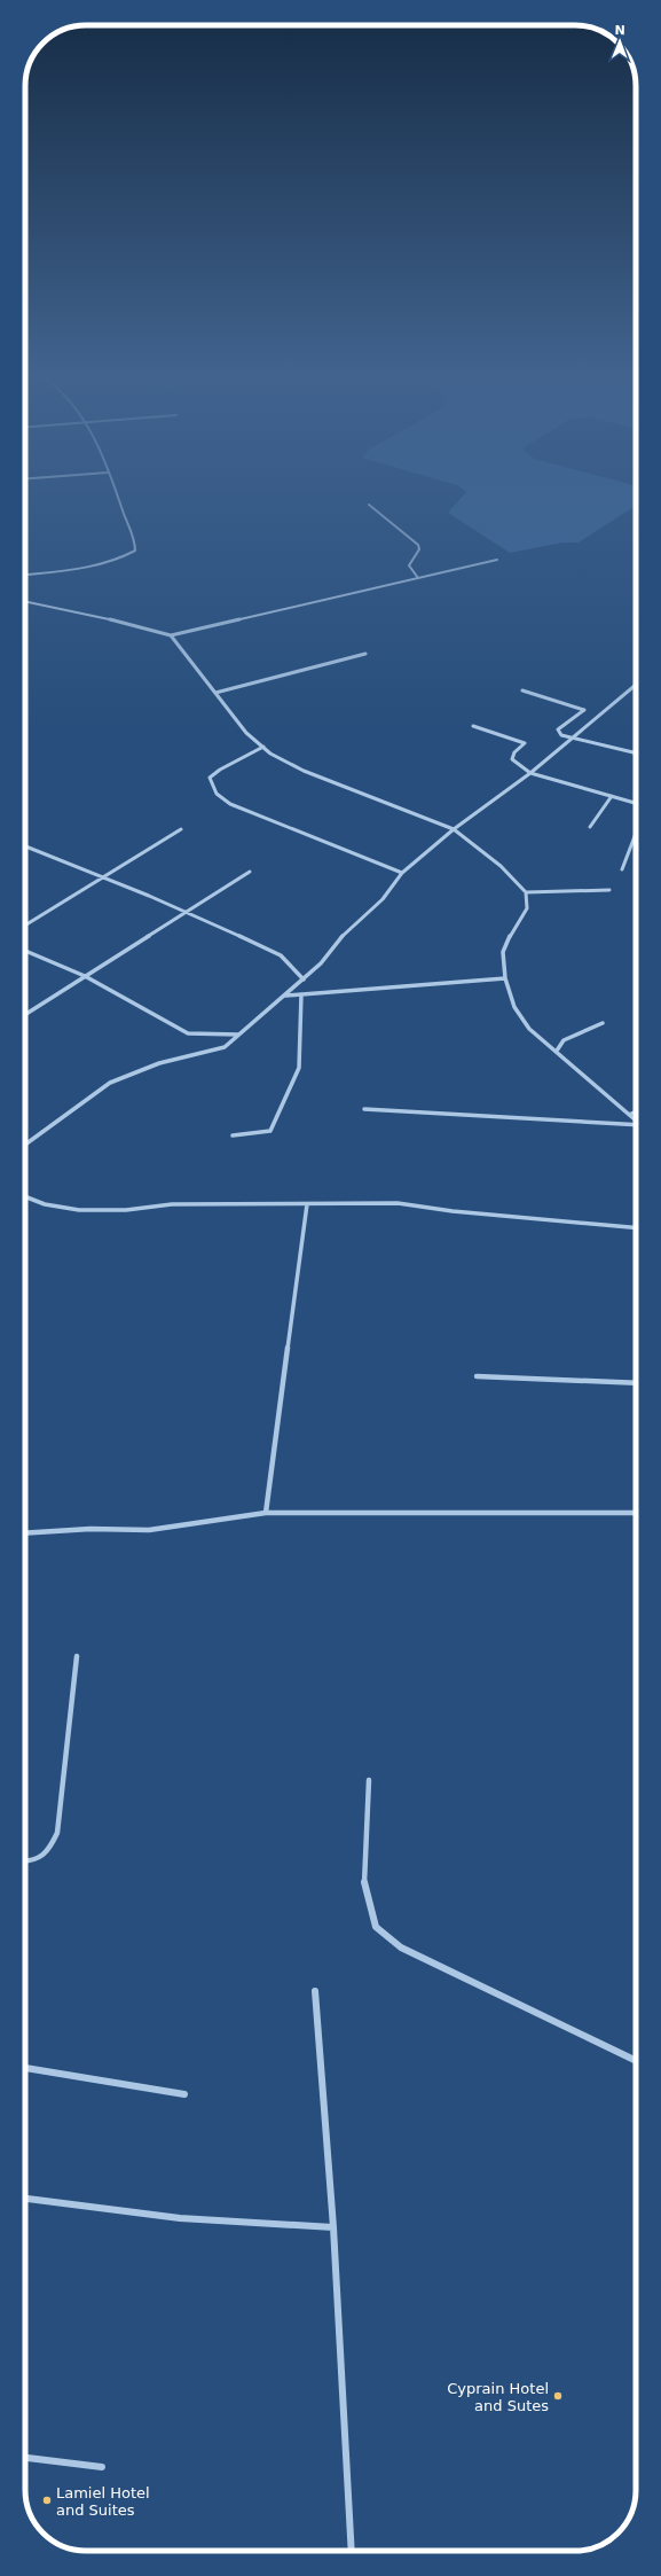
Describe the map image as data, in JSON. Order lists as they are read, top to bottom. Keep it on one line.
{"places":["Cyprain Hotel and Sutes","Lamiel Hotel and Suites"],"north":"top"}
